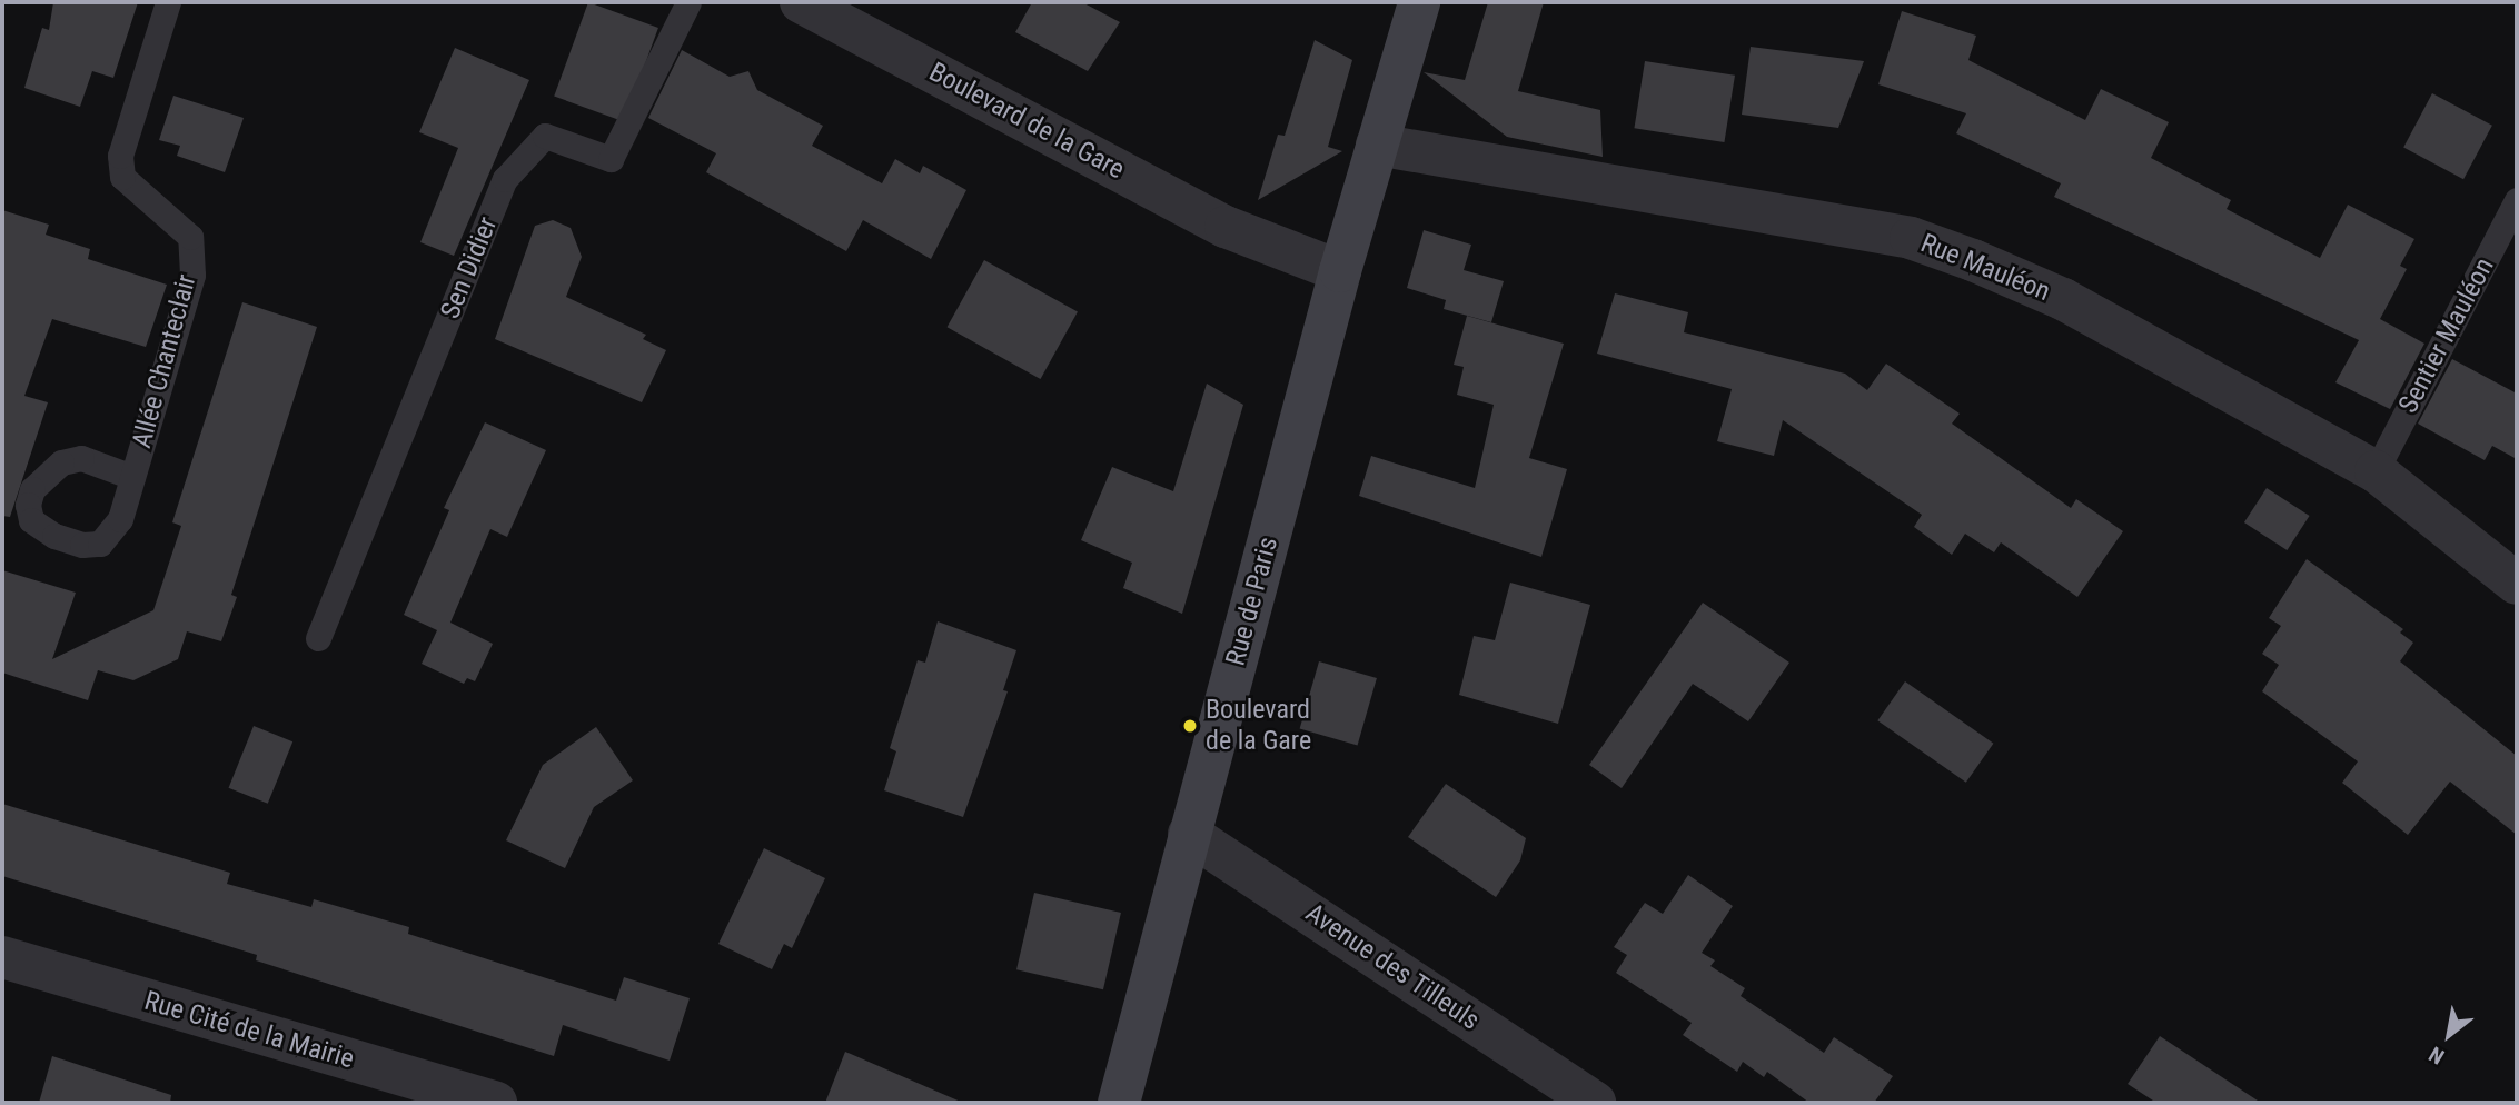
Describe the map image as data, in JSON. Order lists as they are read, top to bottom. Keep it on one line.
{"streets":{"street":["Boulevard de la Gare","Rue Mauléon","Rue de Paris","Avenue des Tilleuls","Rue Cité de la Mairie"],"lane":["Sen Didier","Sentier Mauléon","Allée Chanteclair"]},"crossings":[["Boulevard de la Gare","Rue de Paris"],["Rue Mauléon","Sentier Mauléon"],["Rue Mauléon","Rue de Paris"],["Rue de Paris","Avenue des Tilleuls"]],"places":["Boulevard de la Gare"],"north":"bottom left"}
